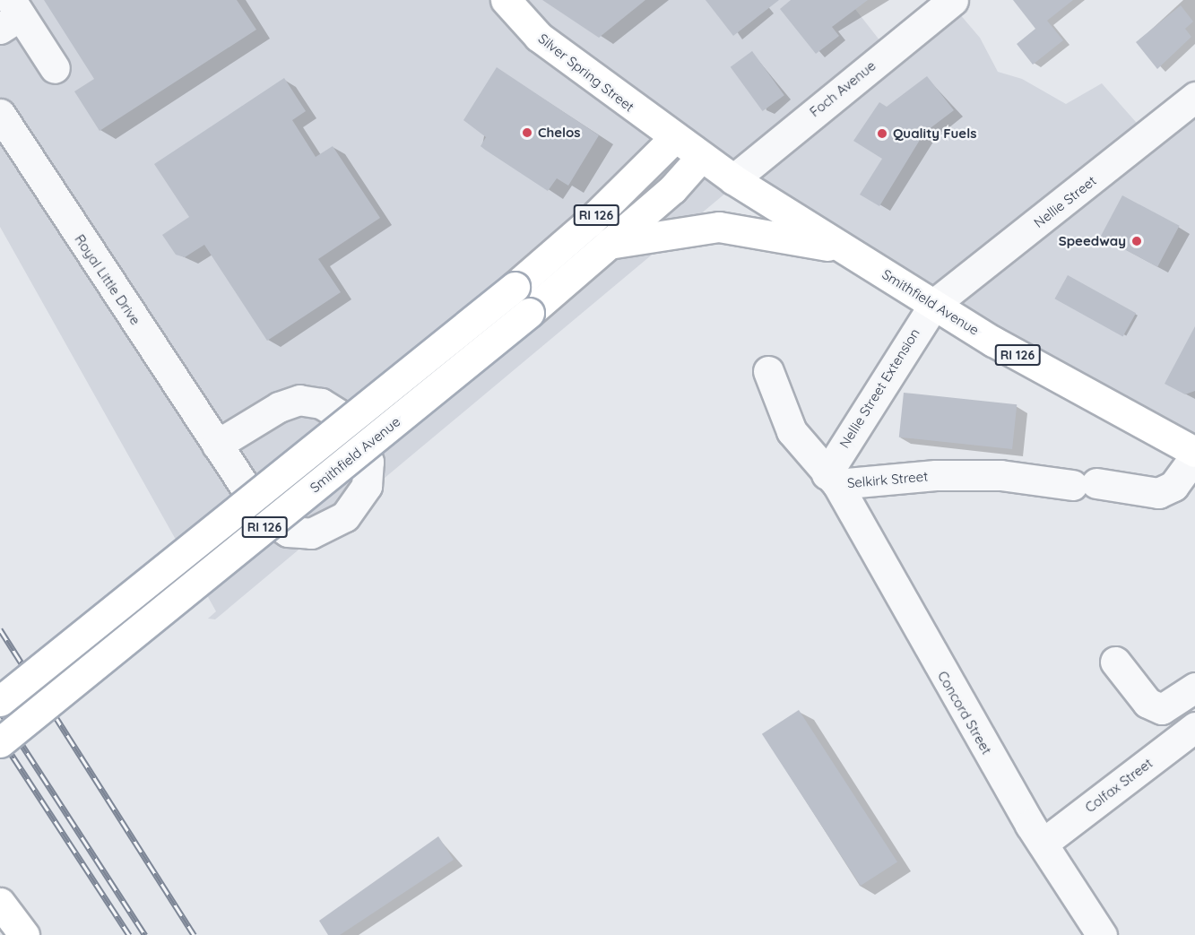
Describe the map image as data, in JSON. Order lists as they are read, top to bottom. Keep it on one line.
{"streets":{"main road":["Silver Spring Street","RI 126","Smithfield Avenue"],"street":["Foch Avenue","Nellie Street","Royal Little Drive","Nellie Street Extension","Selkirk Street","Concord Street","Colfax Street"]},"crossings":[["Silver Spring Street","RI 126"],["Silver Spring Street","Smithfield Avenue"],["Foch Avenue","Smithfield Avenue"],["Nellie Street","Smithfield Avenue"],["Nellie Street","Nellie Street Extension"],["RI 126","Smithfield Avenue"],["Smithfield Avenue","Nellie Street Extension"],["Nellie Street Extension","Selkirk Street"],["Nellie Street Extension","Concord Street"],["Selkirk Street","Concord Street"],["Concord Street","Colfax Street"]],"places":["Chelos","Quality Fuels","Speedway"]}
